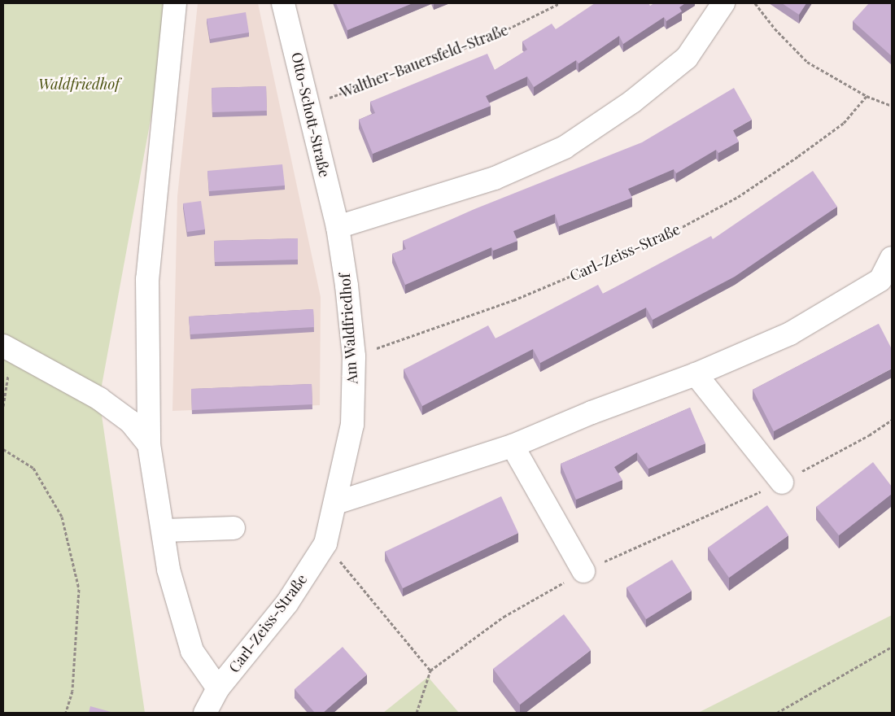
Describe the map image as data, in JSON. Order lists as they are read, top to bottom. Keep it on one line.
{"streets":{"street":["Otto-Schott-Straße","Carl-Zeiss-Straße","Am Waldfriedhof"],"path":["Walther-Bauersfeld-Straße"]},"crossings":[["Walther-Bauersfeld-Straße","Otto-Schott-Straße"],["Otto-Schott-Straße","Am Waldfriedhof"],["Carl-Zeiss-Straße","Am Waldfriedhof"]],"parks":["Waldfriedhof"]}
